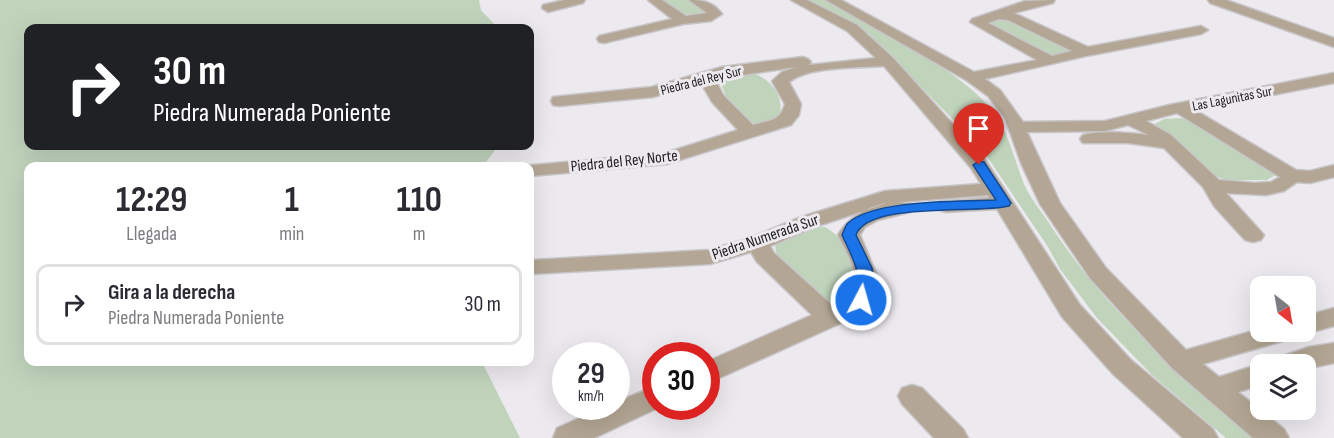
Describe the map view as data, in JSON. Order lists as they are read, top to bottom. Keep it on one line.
{"streets":{"street":["Piedra del Rey Sur","Las Lagunitas Sur","Piedra del Rey Norte","Piedra Numerada Sur"]},"north":"bottom right","page":{"turn":["30 m","Piedra Numerada Poniente"],"eta":["12:29","Llegada","1","min","110","m"],"list":[{"name":"Gira a la derecha","note":"Piedra Numerada Poniente","value":"30 m"}],"speed":"29 km/h","limit":"30"}}
